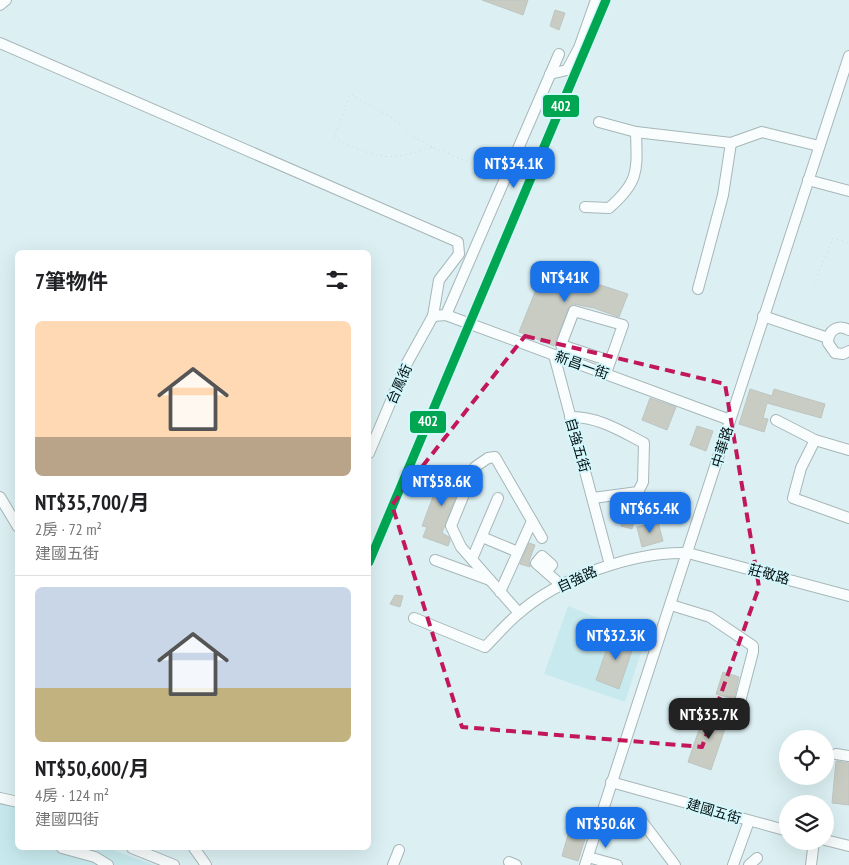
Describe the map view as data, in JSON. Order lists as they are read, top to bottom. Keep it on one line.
{"streets":{"street":["新昌一街","台鳳街","自強五街","中華路","莊敬路","自強路","建國五街"]},"crossings":[["新昌一街","台鳳街"],["新昌一街","自強五街"],["新昌一街","中華路"],["自強五街","自強路"],["中華路","莊敬路"],["中華路","自強路"],["中華路","建國五街"],["莊敬路","自強路"]],"lines":["transit line 402"],"page":{"price":["NT$34.1K","NT$41K","NT$58.6K","NT$65.4K","NT$32.3K","NT$35.7K","NT$50.6K"],"heading":"7筆物件","list":[{"name":"NT$35,700/月","note":"2房 · 72 m² · 建國五街"},{"name":"NT$50,600/月","note":"4房 · 124 m² · 建國四街"}]}}
